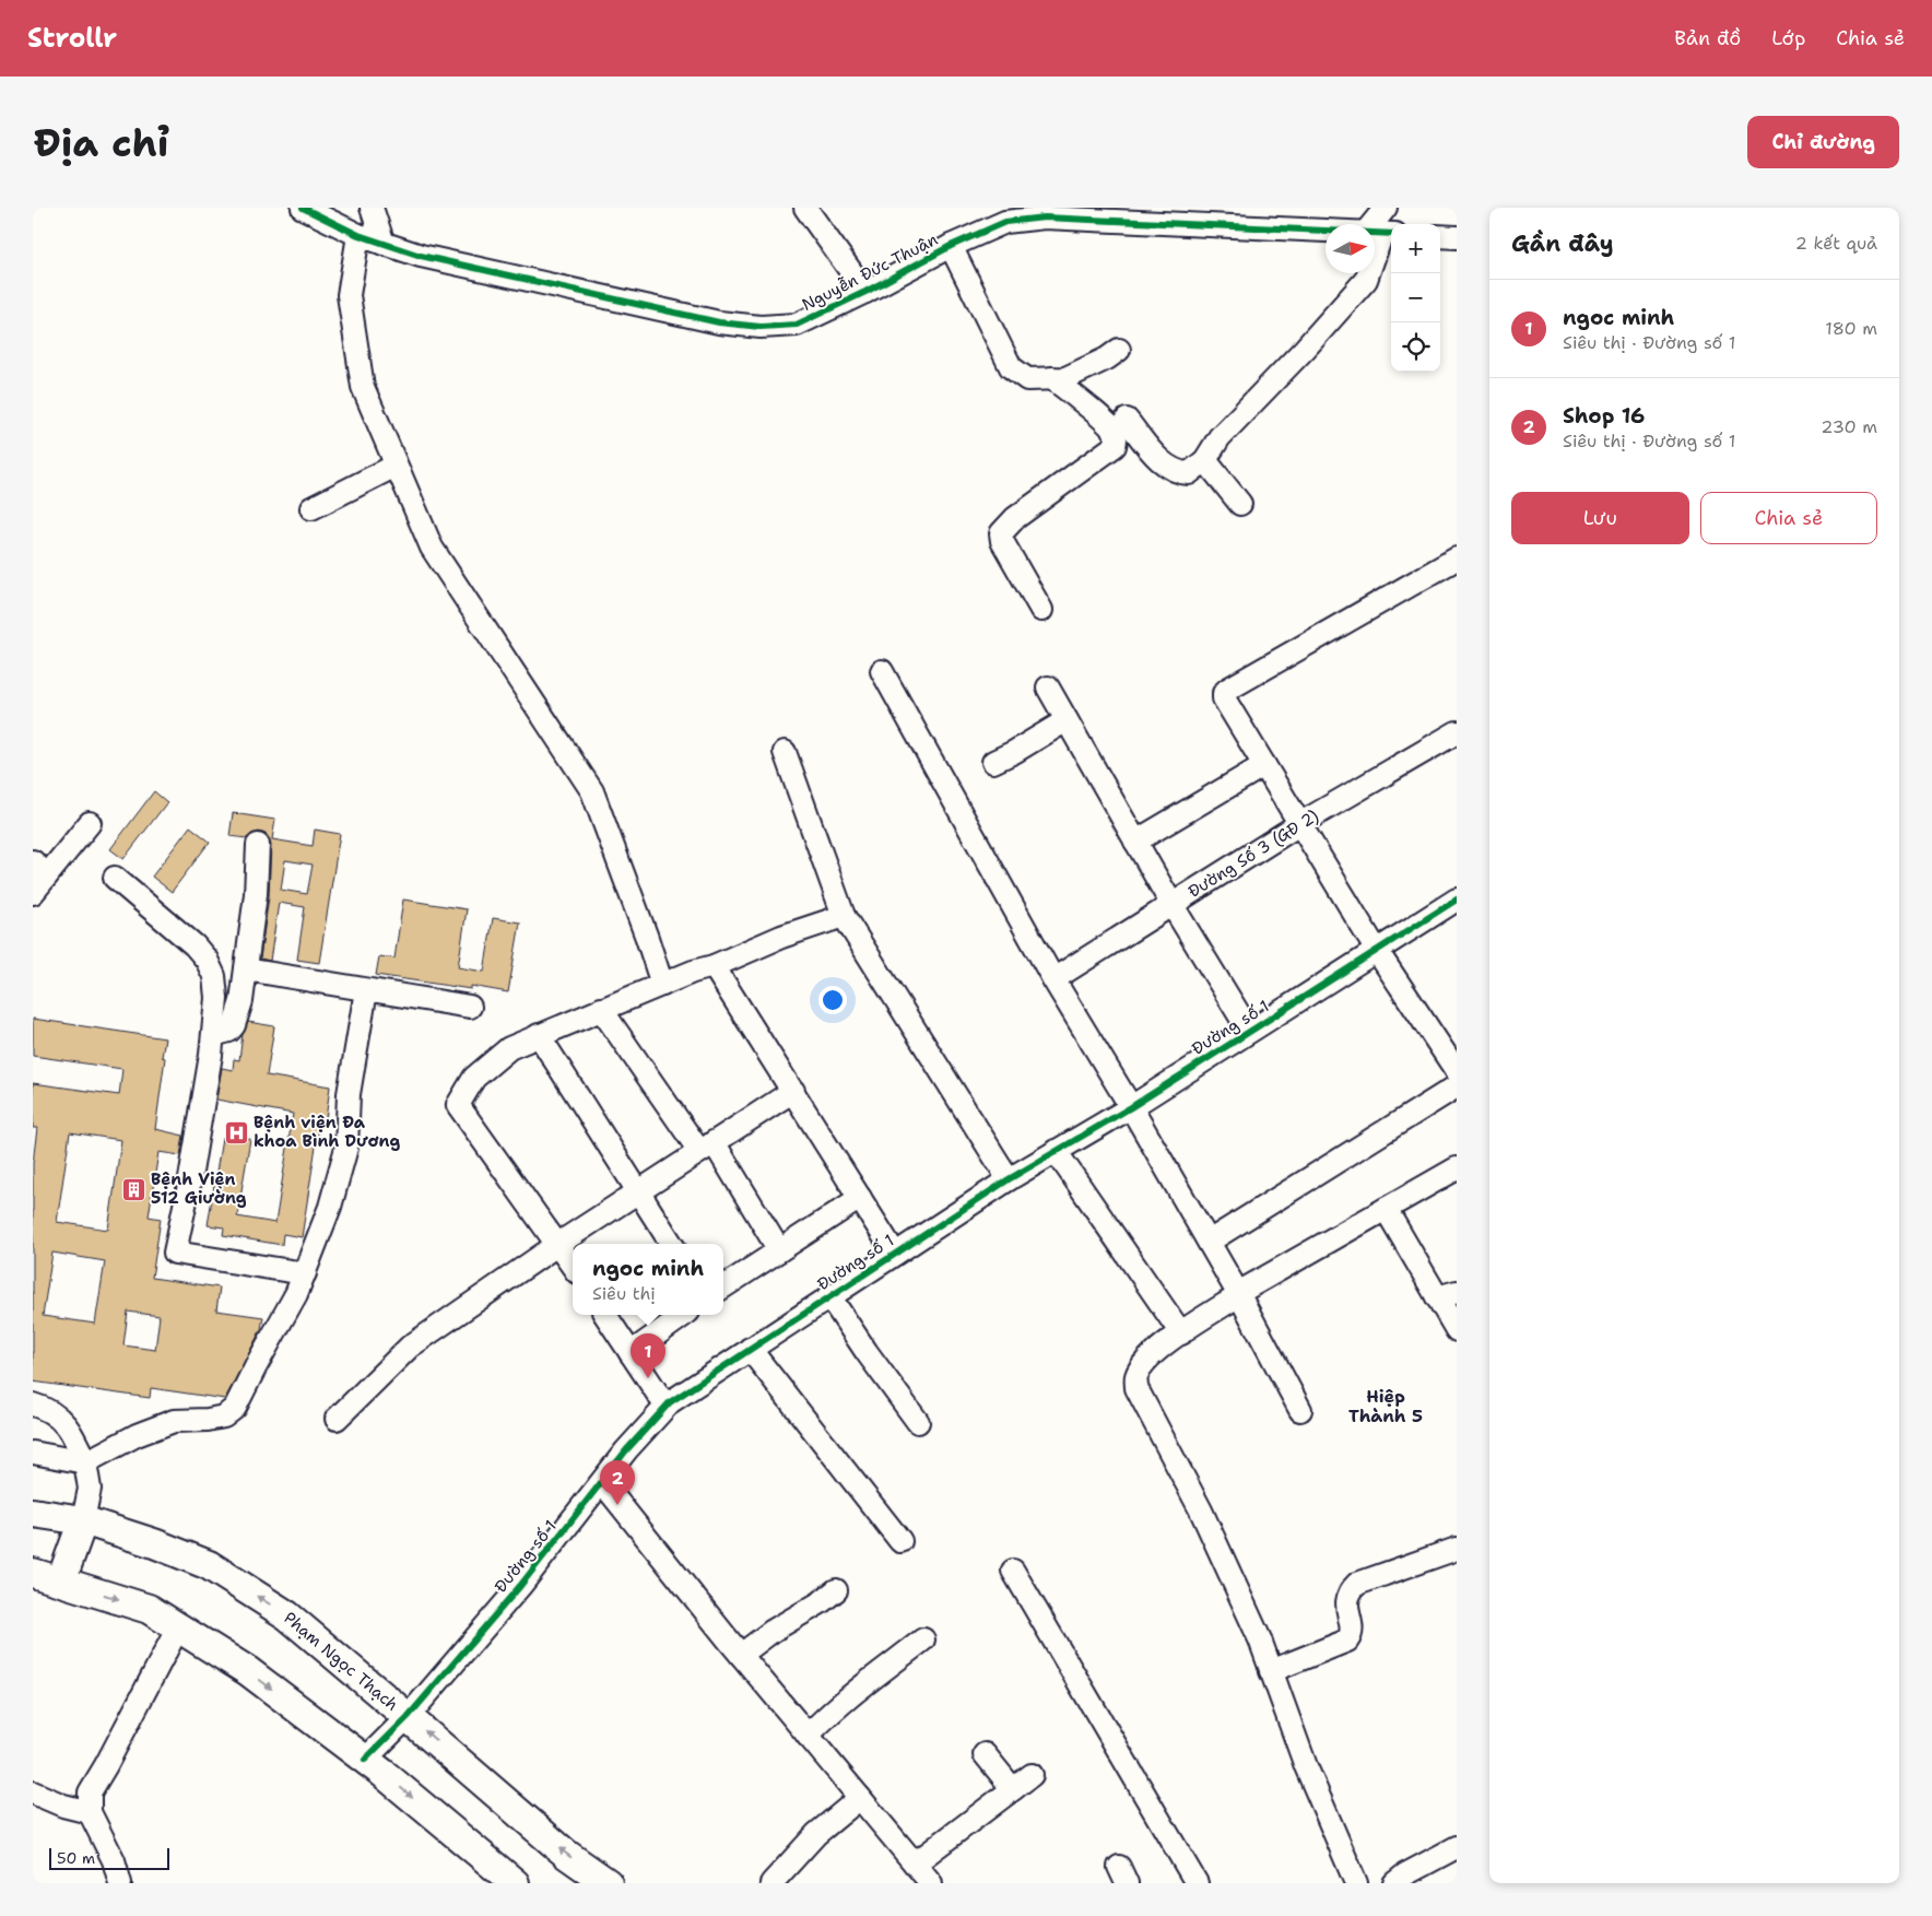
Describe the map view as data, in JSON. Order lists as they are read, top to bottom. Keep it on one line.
{"streets":{"main road":["Phạm Ngọc Thạch"],"street":["Nguyễn Đức Thuận","Đường Số 3 (GĐ 2)","Đường số 1"]},"crossings":[["Đường số 1","Phạm Ngọc Thạch"]],"districts":["Hiệp Thành 5"],"places":{"hospital":["Bệnh viện Đa khoa Bình Dương"],"building":["Bệnh Viện 512 Giường"]},"scale_bar":"50 m","north":"right","page":{"header":"Strollr","nav":["Bản đồ","Lớp","Chia sẻ"],"buttons":["Chỉ đường",["Lưu","Chia sẻ"]],"title":"Địa chỉ","heading":["Gần đây","2 kết quả"],"map_buttons":["+","−"],"list":[{"mark":"1","name":"ngoc minh","note":"Siêu thị · Đường số 1","value":"180 m"},{"mark":"2","name":"Shop 16","note":"Siêu thị · Đường số 1","value":"230 m"}],"popup":["ngoc minh","Siêu thị"],"pins":["1","2"],"scale":"50 m"}}
